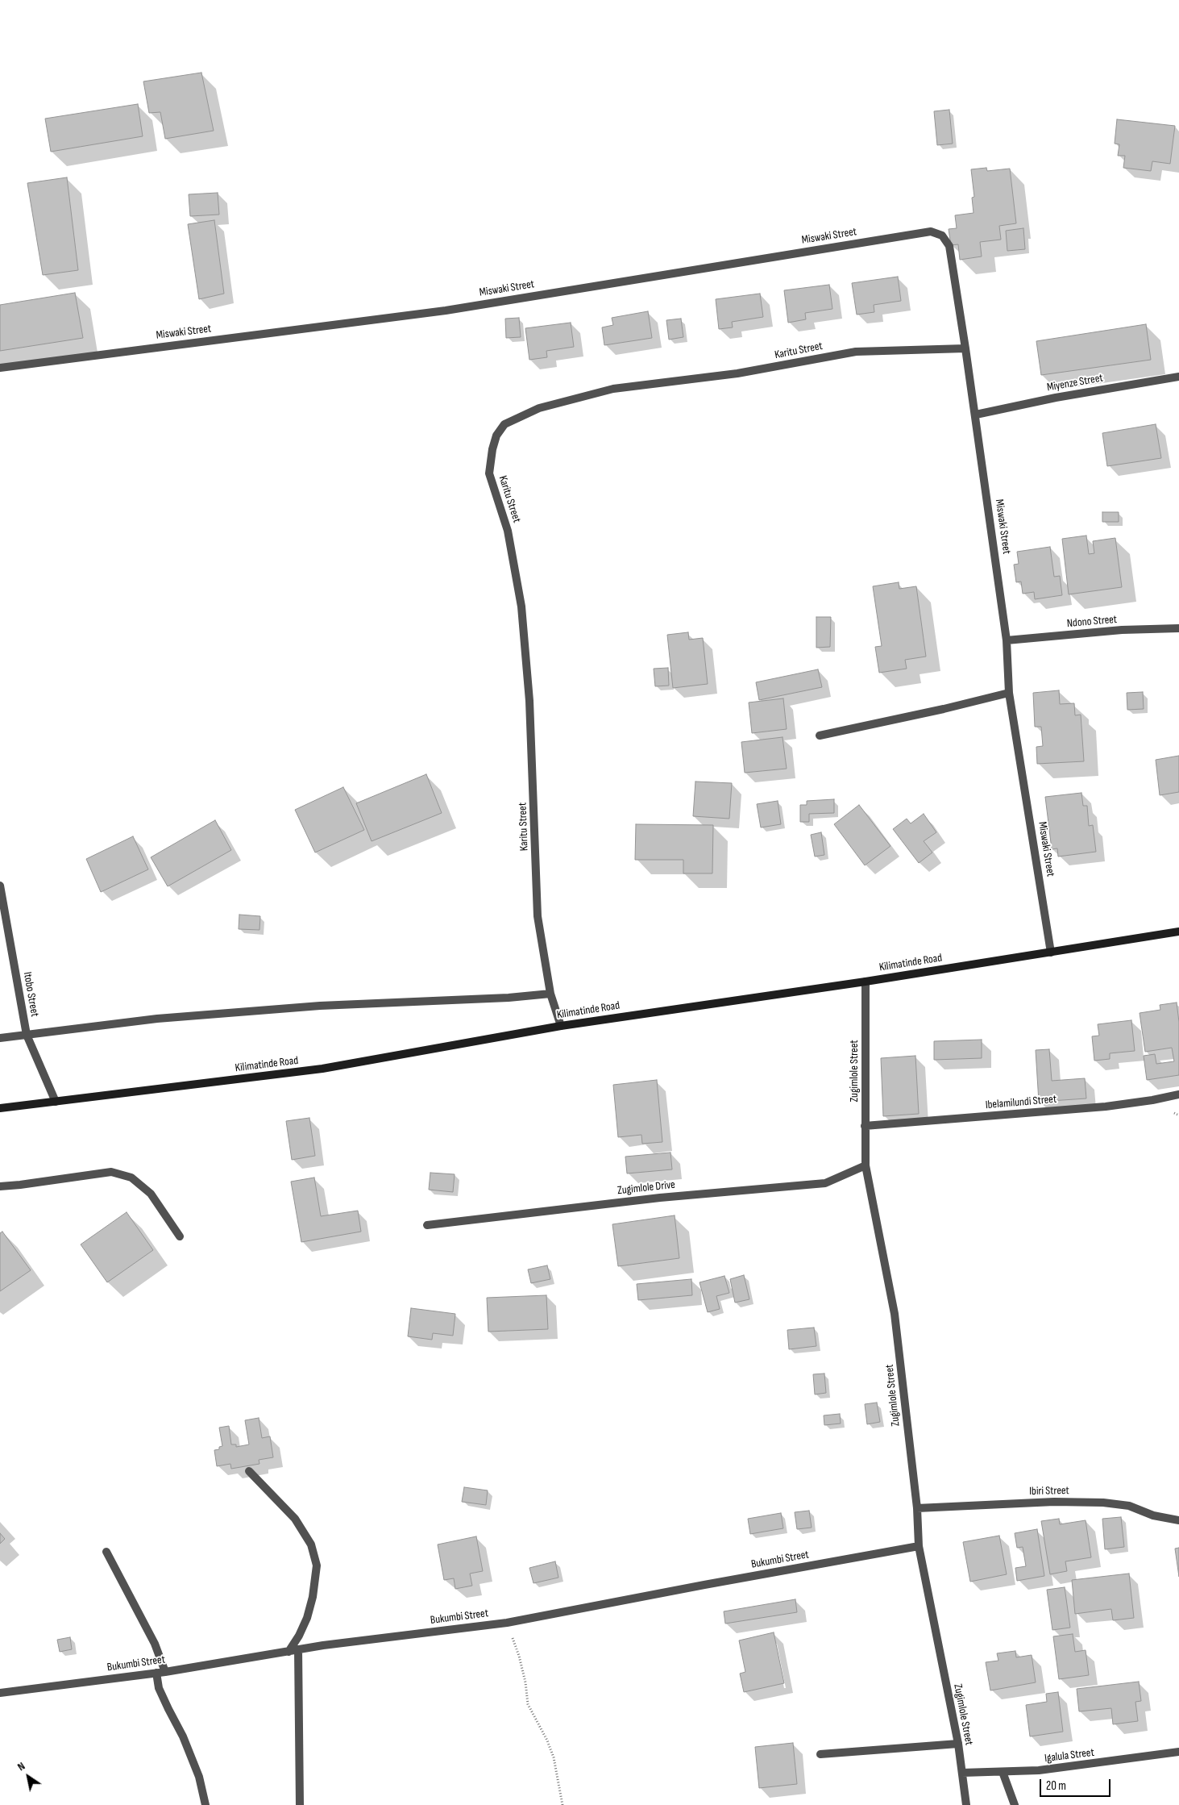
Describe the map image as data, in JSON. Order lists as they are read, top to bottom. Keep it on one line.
{"streets":{"main road":["Kilimatinde Road"],"street":["Miswaki Street","Karitu Street","Miyenze Street","Ndono Street","Itobo Street","Zugimlole Street","Ibelamilundi Street","Zugimlole Drive","Ibiri Street","Bukumbi Street","Igalula Street"]},"crossings":[["Miswaki Street","Karitu Street"],["Miswaki Street","Miyenze Street"],["Miswaki Street","Ndono Street"],["Miswaki Street","Kilimatinde Road"],["Karitu Street","Kilimatinde Road"],["Kilimatinde Road","Itobo Street"],["Kilimatinde Road","Zugimlole Street"],["Zugimlole Street","Ibelamilundi Street"],["Zugimlole Street","Zugimlole Drive"],["Zugimlole Street","Ibiri Street"],["Zugimlole Street","Bukumbi Street"],["Zugimlole Street","Igalula Street"]],"scale_bar":"20 m","north":"top left"}
